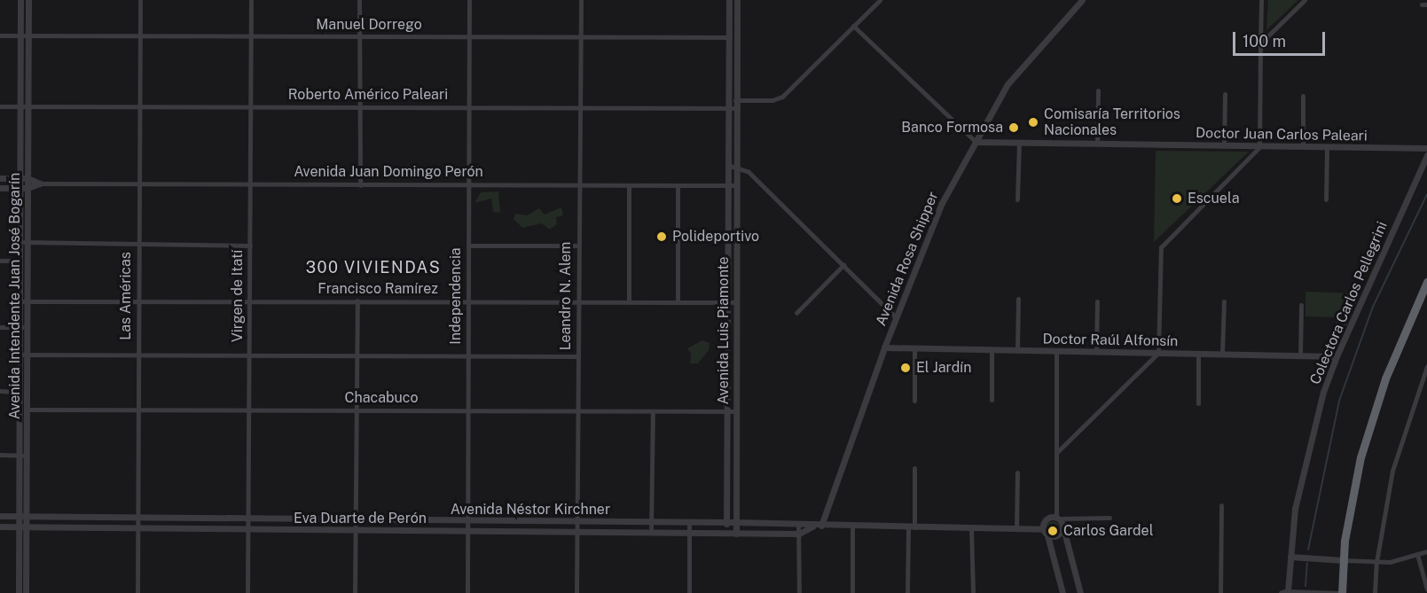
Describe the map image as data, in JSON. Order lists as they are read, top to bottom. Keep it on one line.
{"streets":{"street":["Manuel Dorrego","Roberto Américo Paleari","Doctor Juan Carlos Paleari","Avenida Juan Domingo Perón","Avenida Rosa Shipper","Francisco Ramírez","Avenida Intendente Juan José Bogarín","Las Américas","Virgen de Itatí","Independencia","Leandro N. Alem","Colectora Carlos Pellegrini","Avenida Luis Piamonte","Doctor Raúl Alfonsín","Chacabuco","Avenida Néstor Kirchner","Eva Duarte de Perón"]},"crossings":[["Manuel Dorrego","Avenida Intendente Juan José Bogarín"],["Manuel Dorrego","Las Américas"],["Manuel Dorrego","Virgen de Itatí"],["Manuel Dorrego","Independencia"],["Manuel Dorrego","Leandro N. Alem"],["Manuel Dorrego","Avenida Luis Piamonte"],["Roberto Américo Paleari","Avenida Intendente Juan José Bogarín"],["Roberto Américo Paleari","Las Américas"],["Roberto Américo Paleari","Virgen de Itatí"],["Roberto Américo Paleari","Independencia"],["Roberto Américo Paleari","Leandro N. Alem"],["Roberto Américo Paleari","Avenida Luis Piamonte"],["Doctor Juan Carlos Paleari","Avenida Rosa Shipper"],["Avenida Juan Domingo Perón","Avenida Intendente Juan José Bogarín"],["Avenida Juan Domingo Perón","Las Américas"],["Avenida Juan Domingo Perón","Virgen de Itatí"],["Avenida Juan Domingo Perón","Independencia"],["Avenida Juan Domingo Perón","Leandro N. Alem"],["Avenida Juan Domingo Perón","Avenida Luis Piamonte"],["Avenida Rosa Shipper","Doctor Raúl Alfonsín"],["Avenida Rosa Shipper","Avenida Néstor Kirchner"],["Francisco Ramírez","Avenida Intendente Juan José Bogarín"],["Francisco Ramírez","Las Américas"],["Francisco Ramírez","Virgen de Itatí"],["Francisco Ramírez","Independencia"],["Francisco Ramírez","Leandro N. Alem"],["Francisco Ramírez","Avenida Luis Piamonte"],["Avenida Intendente Juan José Bogarín","Chacabuco"],["Avenida Intendente Juan José Bogarín","Avenida Néstor Kirchner"],["Avenida Intendente Juan José Bogarín","Eva Duarte de Perón"],["Las Américas","Chacabuco"],["Las Américas","Avenida Néstor Kirchner"],["Las Américas","Eva Duarte de Perón"],["Virgen de Itatí","Chacabuco"],["Virgen de Itatí","Avenida Néstor Kirchner"],["Virgen de Itatí","Eva Duarte de Perón"],["Independencia","Chacabuco"],["Independencia","Avenida Néstor Kirchner"],["Independencia","Eva Duarte de Perón"],["Leandro N. Alem","Chacabuco"],["Leandro N. Alem","Avenida Néstor Kirchner"],["Leandro N. Alem","Eva Duarte de Perón"],["Colectora Carlos Pellegrini","Doctor Raúl Alfonsín"],["Avenida Luis Piamonte","Chacabuco"],["Avenida Luis Piamonte","Avenida Néstor Kirchner"],["Avenida Luis Piamonte","Eva Duarte de Perón"],["Avenida Néstor Kirchner","Eva Duarte de Perón"]],"districts":["300 VIVIENDAS"],"places":["Comisaría Territorios Nacionales","Banco Formosa","Escuela","Polideportivo","El Jardín","Carlos Gardel"],"scale_bar":"100 m"}
